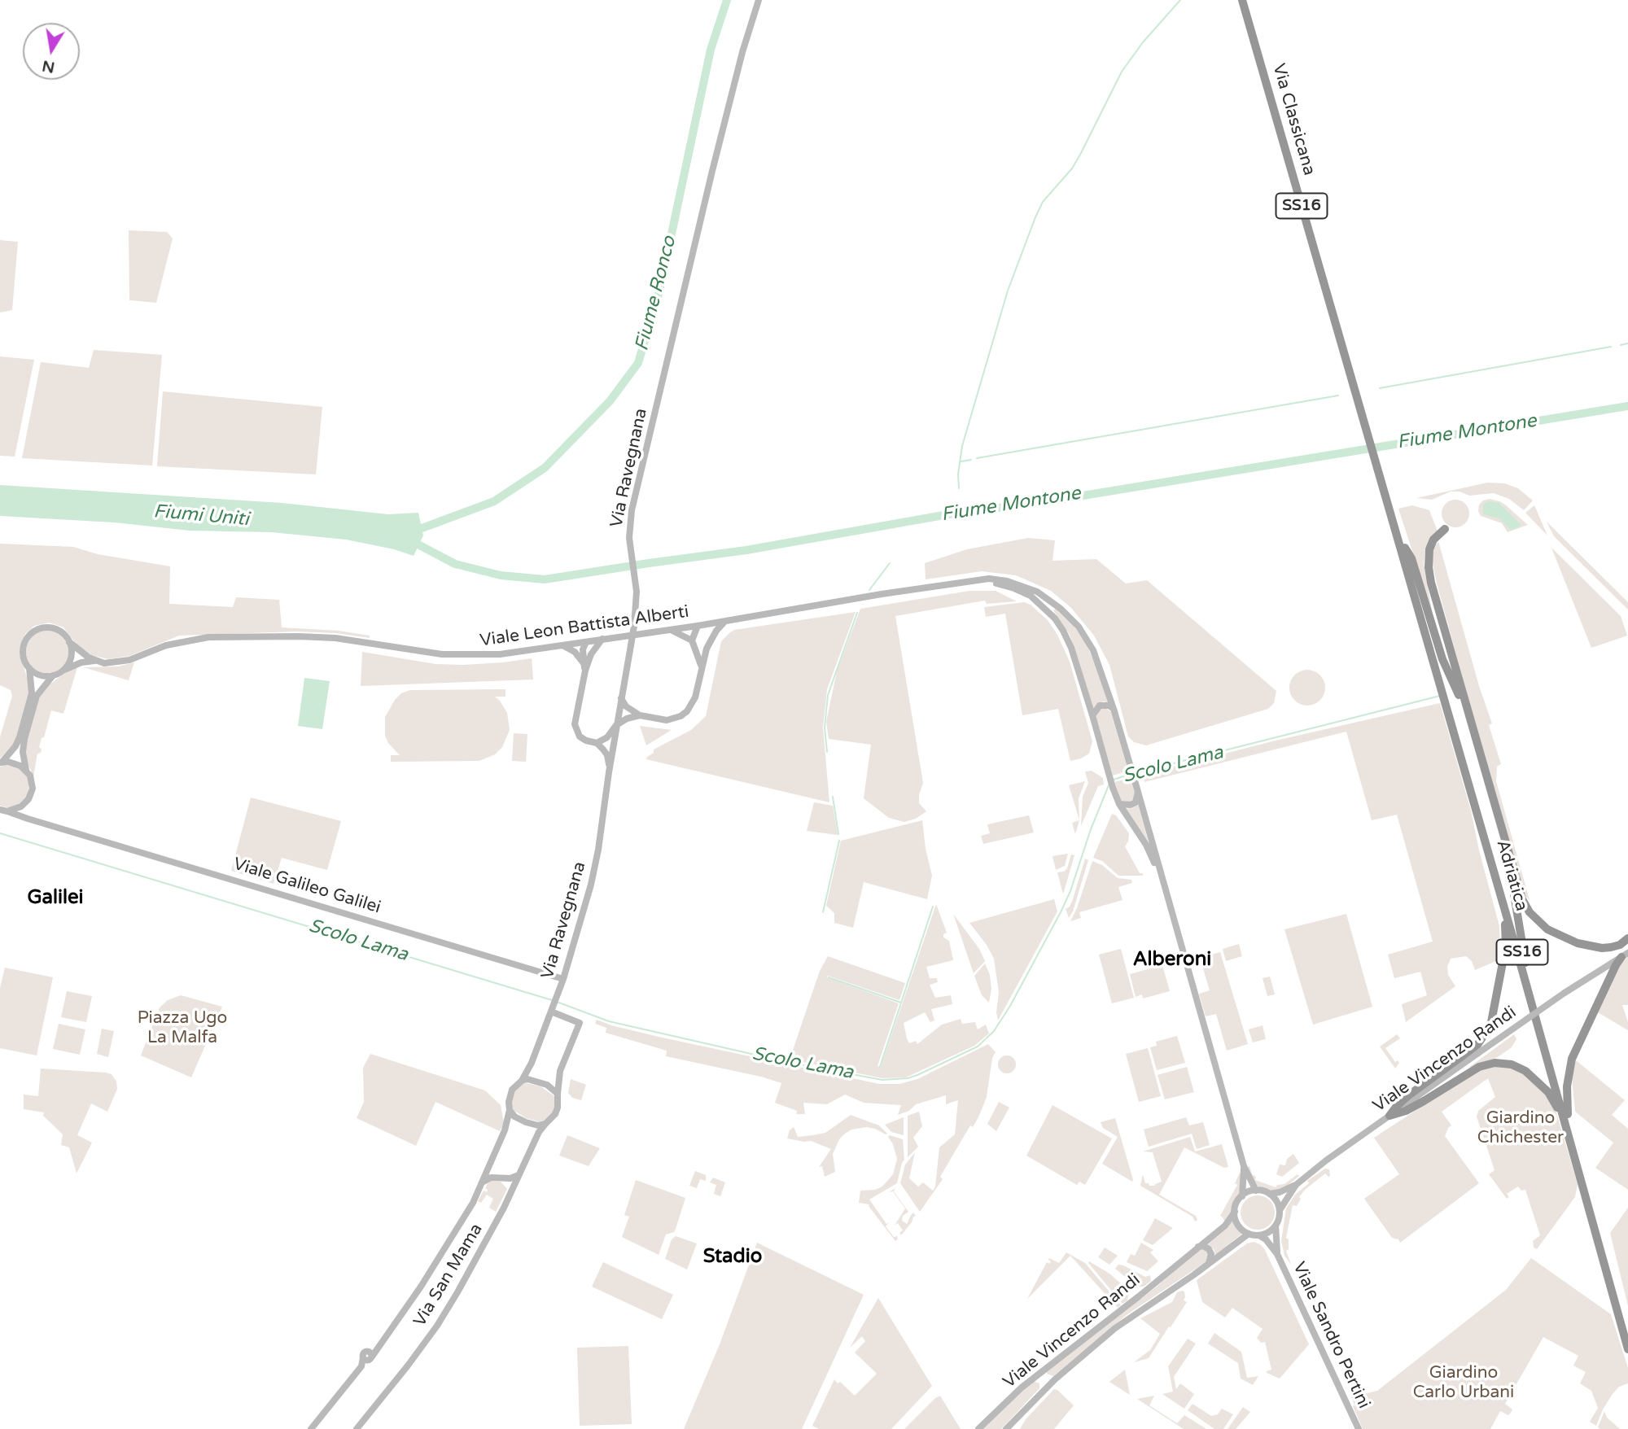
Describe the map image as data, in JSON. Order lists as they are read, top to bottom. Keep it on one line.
{"streets":{"highway":["Via Classicana","SS16","Adriatica"],"main road":["Via Ravegnana","Viale Leon Battista Alberti","Viale Galileo Galilei","Viale Vincenzo Randi","Via San Mama","Viale Sandro Pertini"]},"crossings":[["Via Classicana","Adriatica"],["SS16","Adriatica"],["SS16","Viale Vincenzo Randi"],["Via Ravegnana","Viale Galileo Galilei"],["Via Ravegnana","Via San Mama"],["Viale Vincenzo Randi","Viale Sandro Pertini"]],"districts":["Galilei","Alberoni","Stadio"],"water":["Fiume Ronco","Fiume Montone","Fiumi Uniti","Scolo Lama"],"parks":["Piazza Ugo La Malfa","Giardino Chichester","Giardino Carlo Urbani"],"north":"bottom"}
